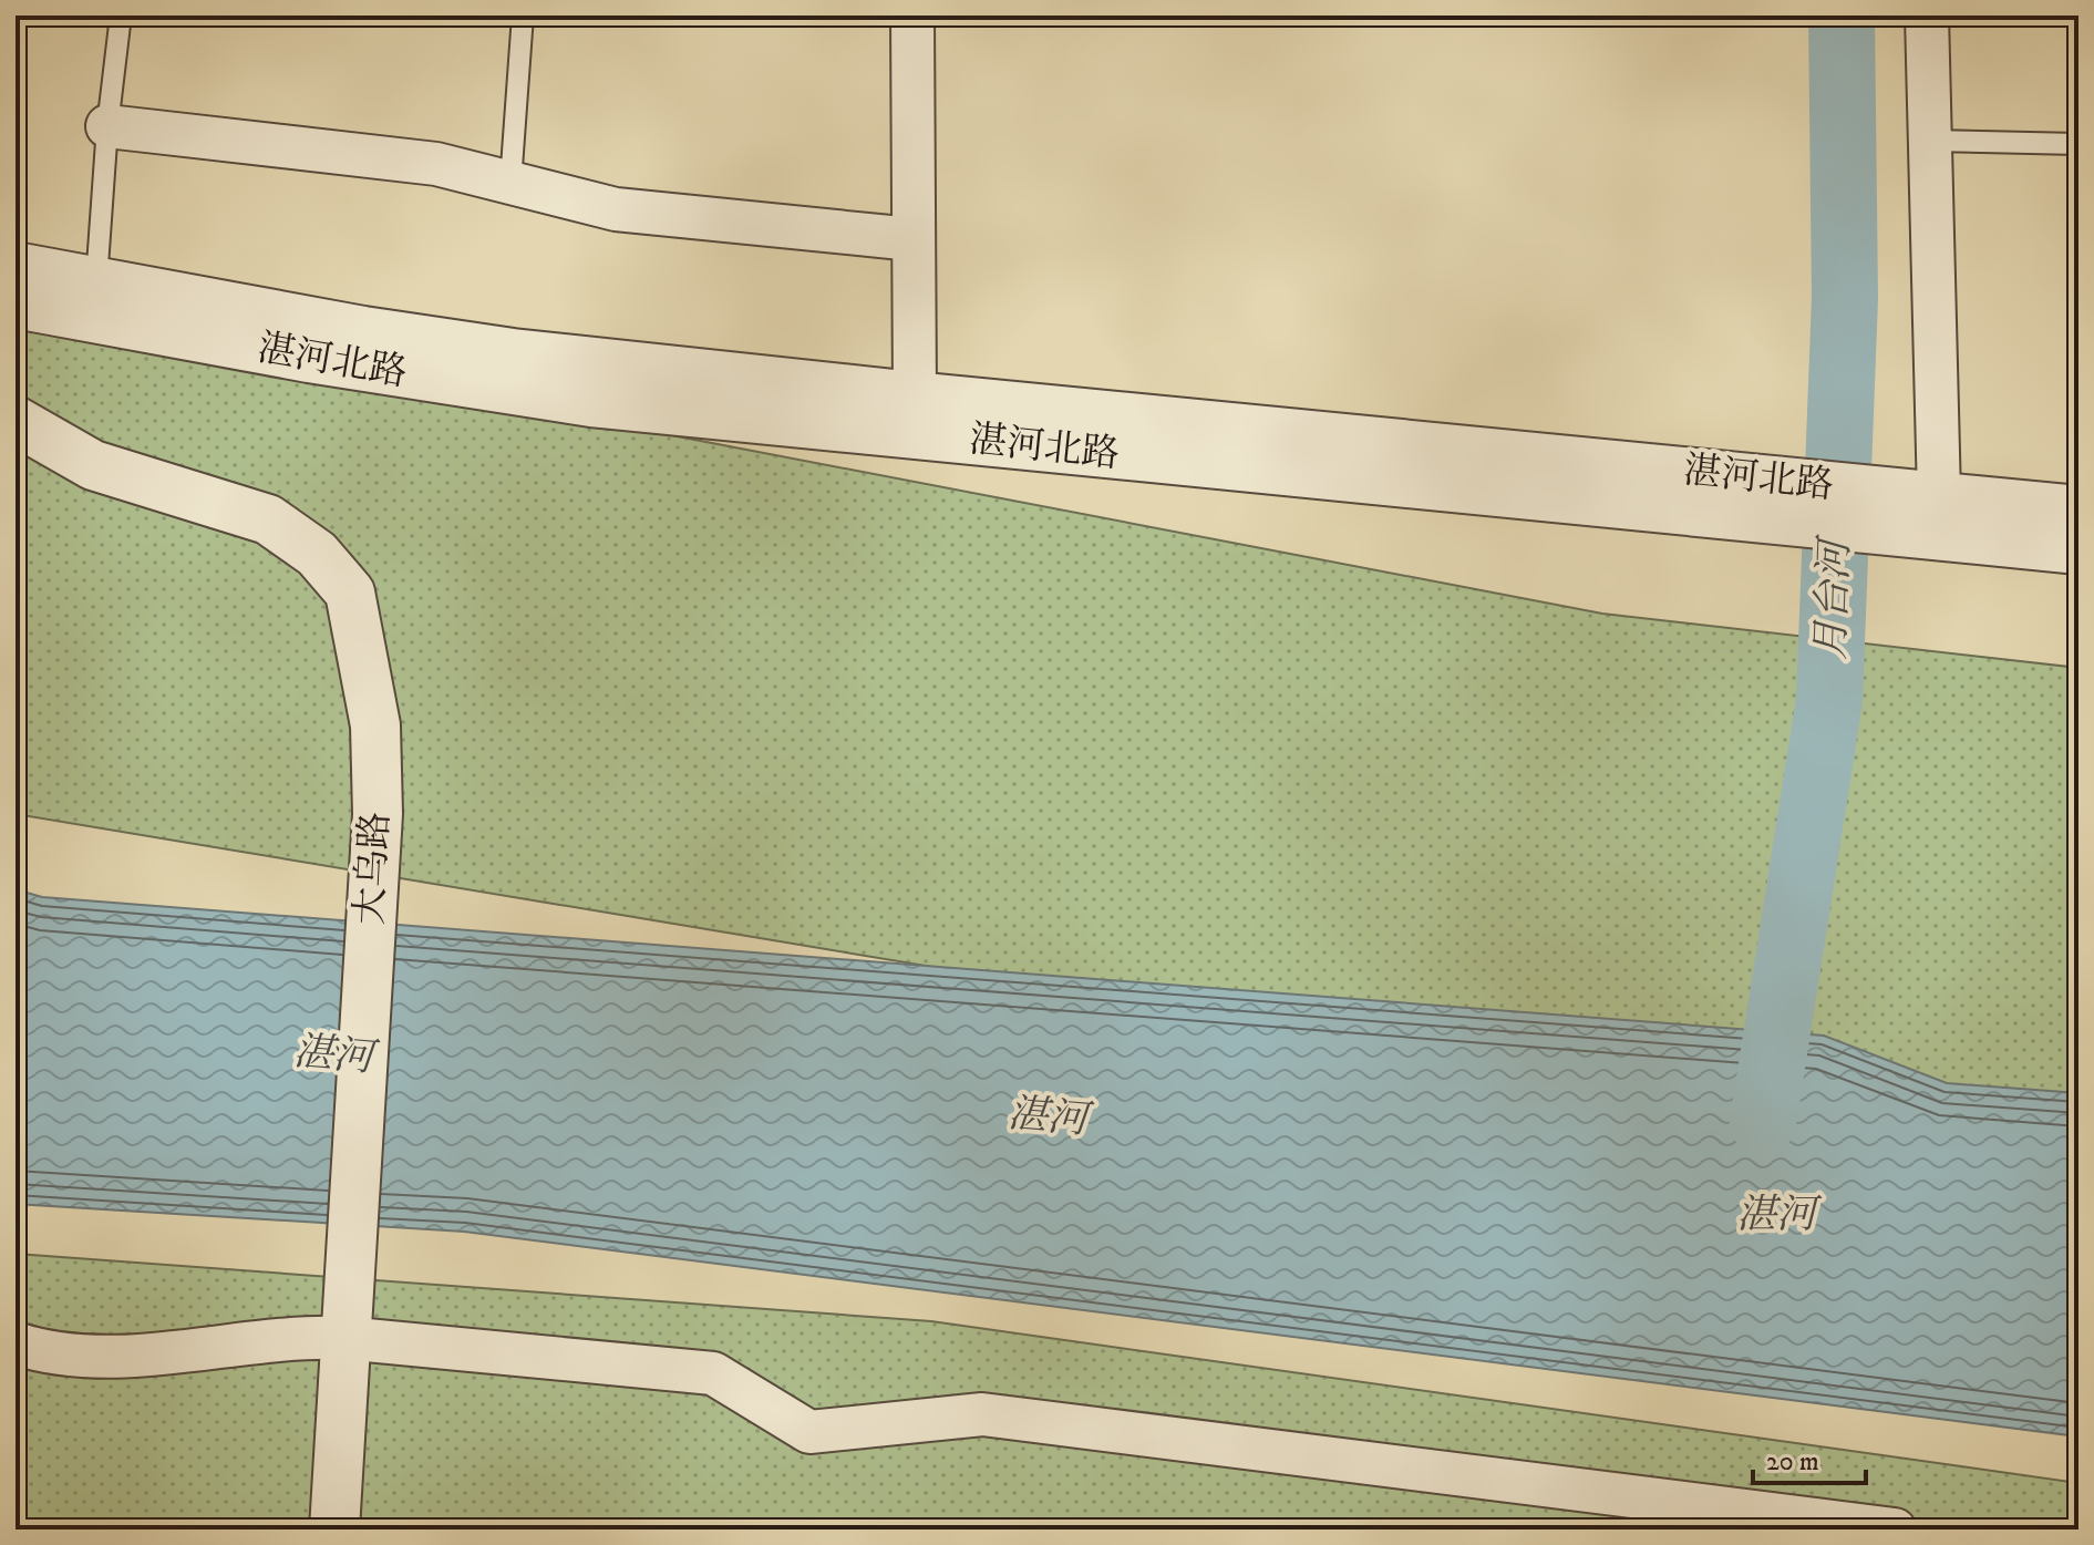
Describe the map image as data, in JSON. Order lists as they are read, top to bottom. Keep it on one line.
{"streets":{"street":["湛河北路","大乌路"]},"water":["月台河","湛河"],"scale_bar":"20 m"}
